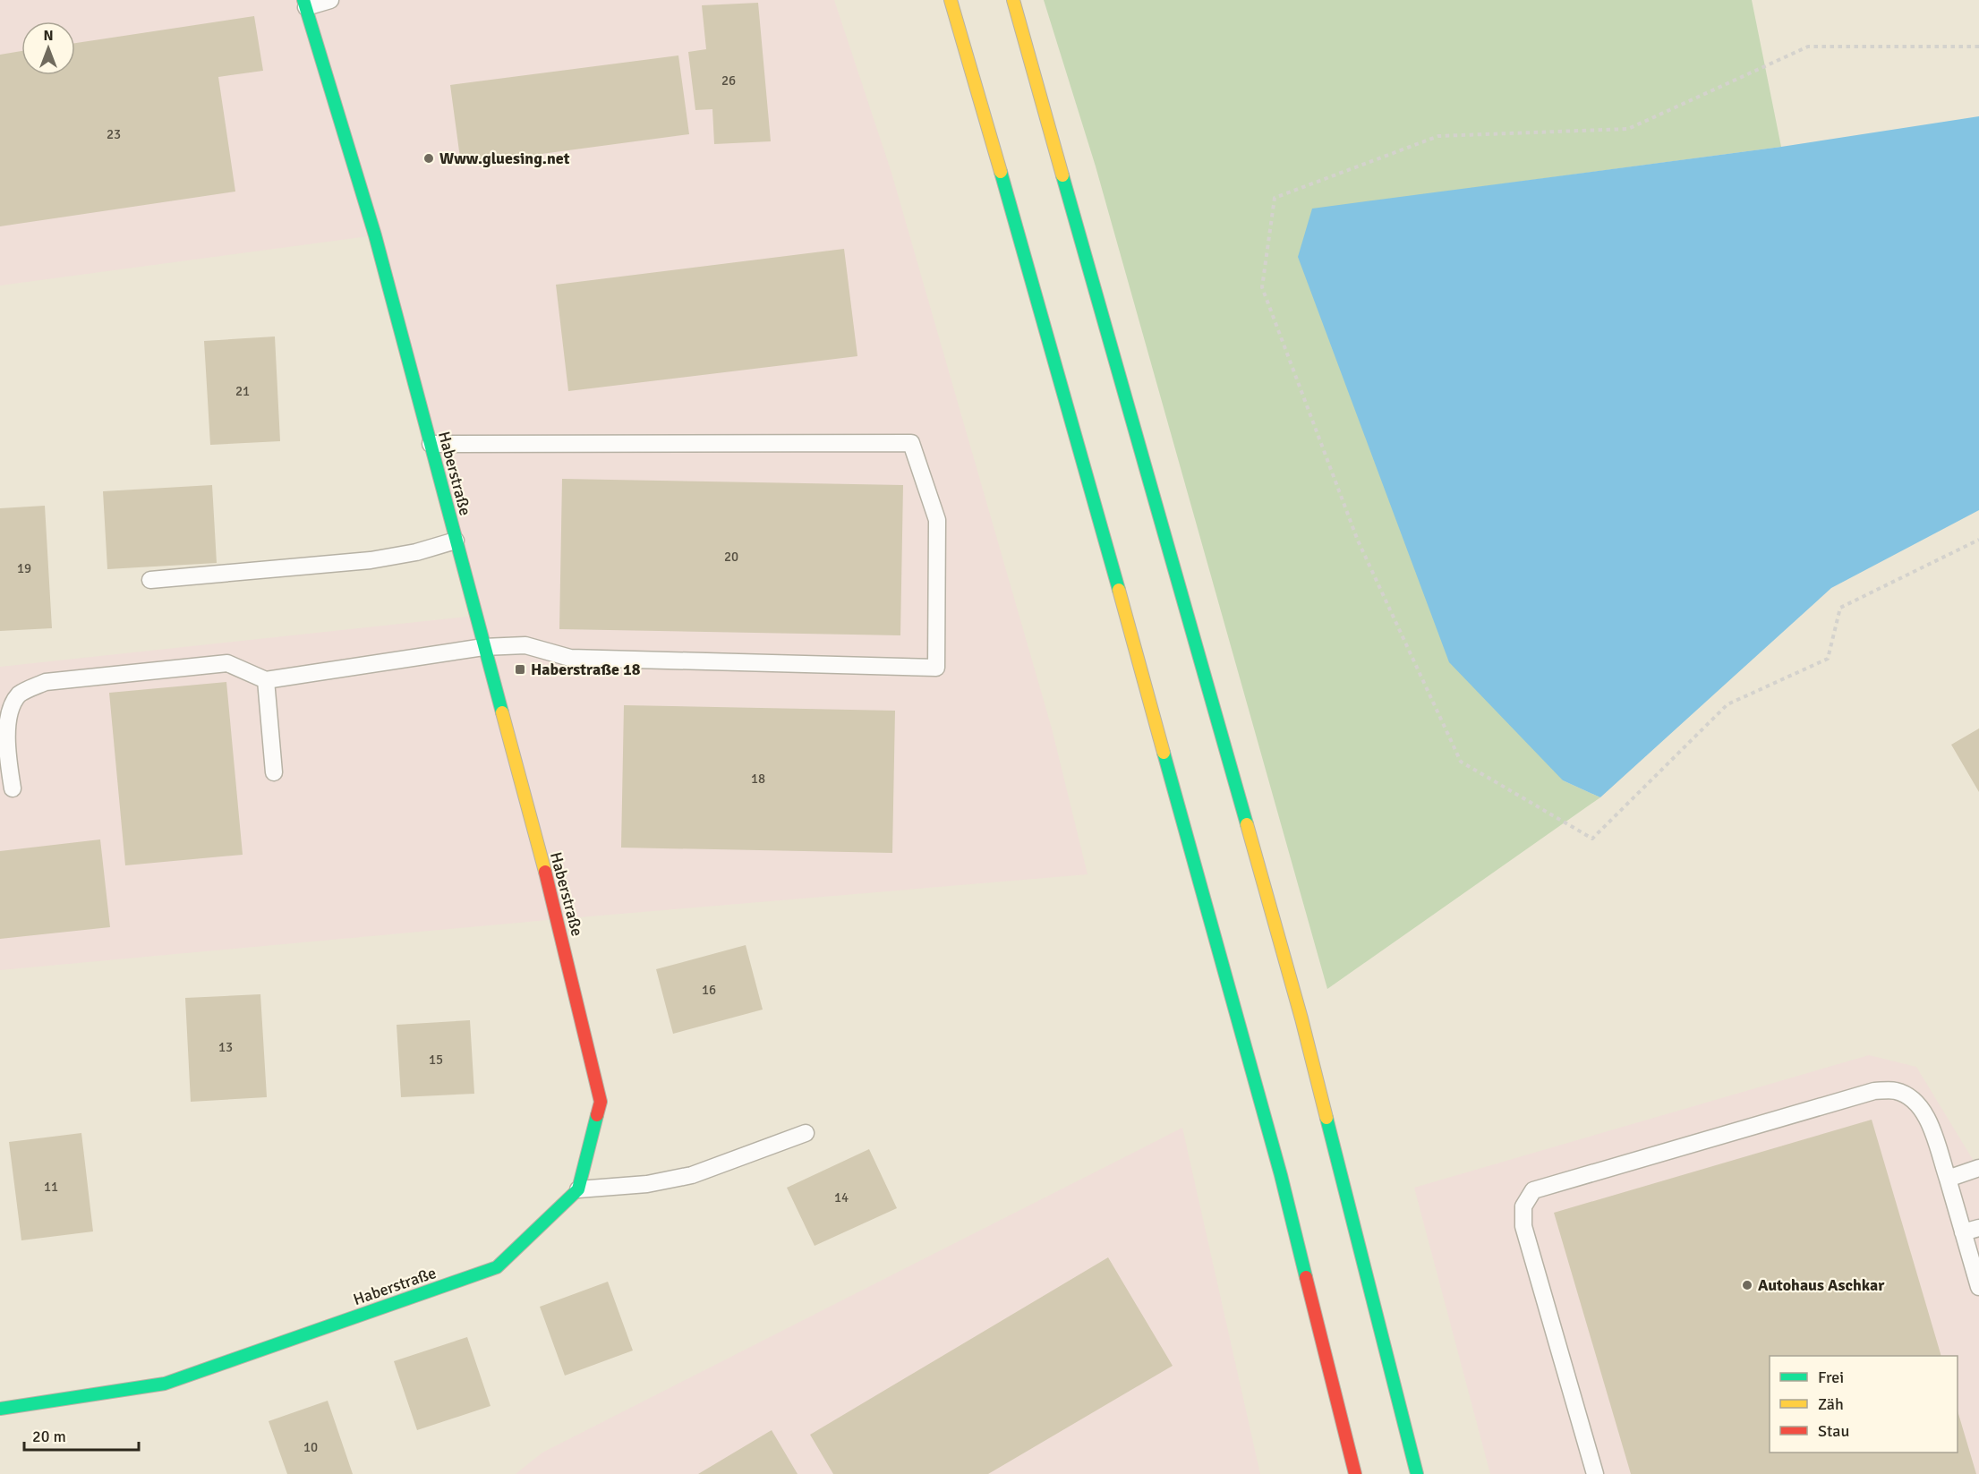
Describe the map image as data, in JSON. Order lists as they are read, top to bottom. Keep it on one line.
{"streets":{"main road":["Haberstraße"]},"places":{"other":["Www.gluesing.net","Autohaus Aschkar"],"transit":["Haberstraße 18"]},"house_numbers":["26","23","21","20","19","18","16","13","15","11","14","10"],"legend":["Frei","Zäh","Stau"],"scale_bar":"20 m","north":"top"}
